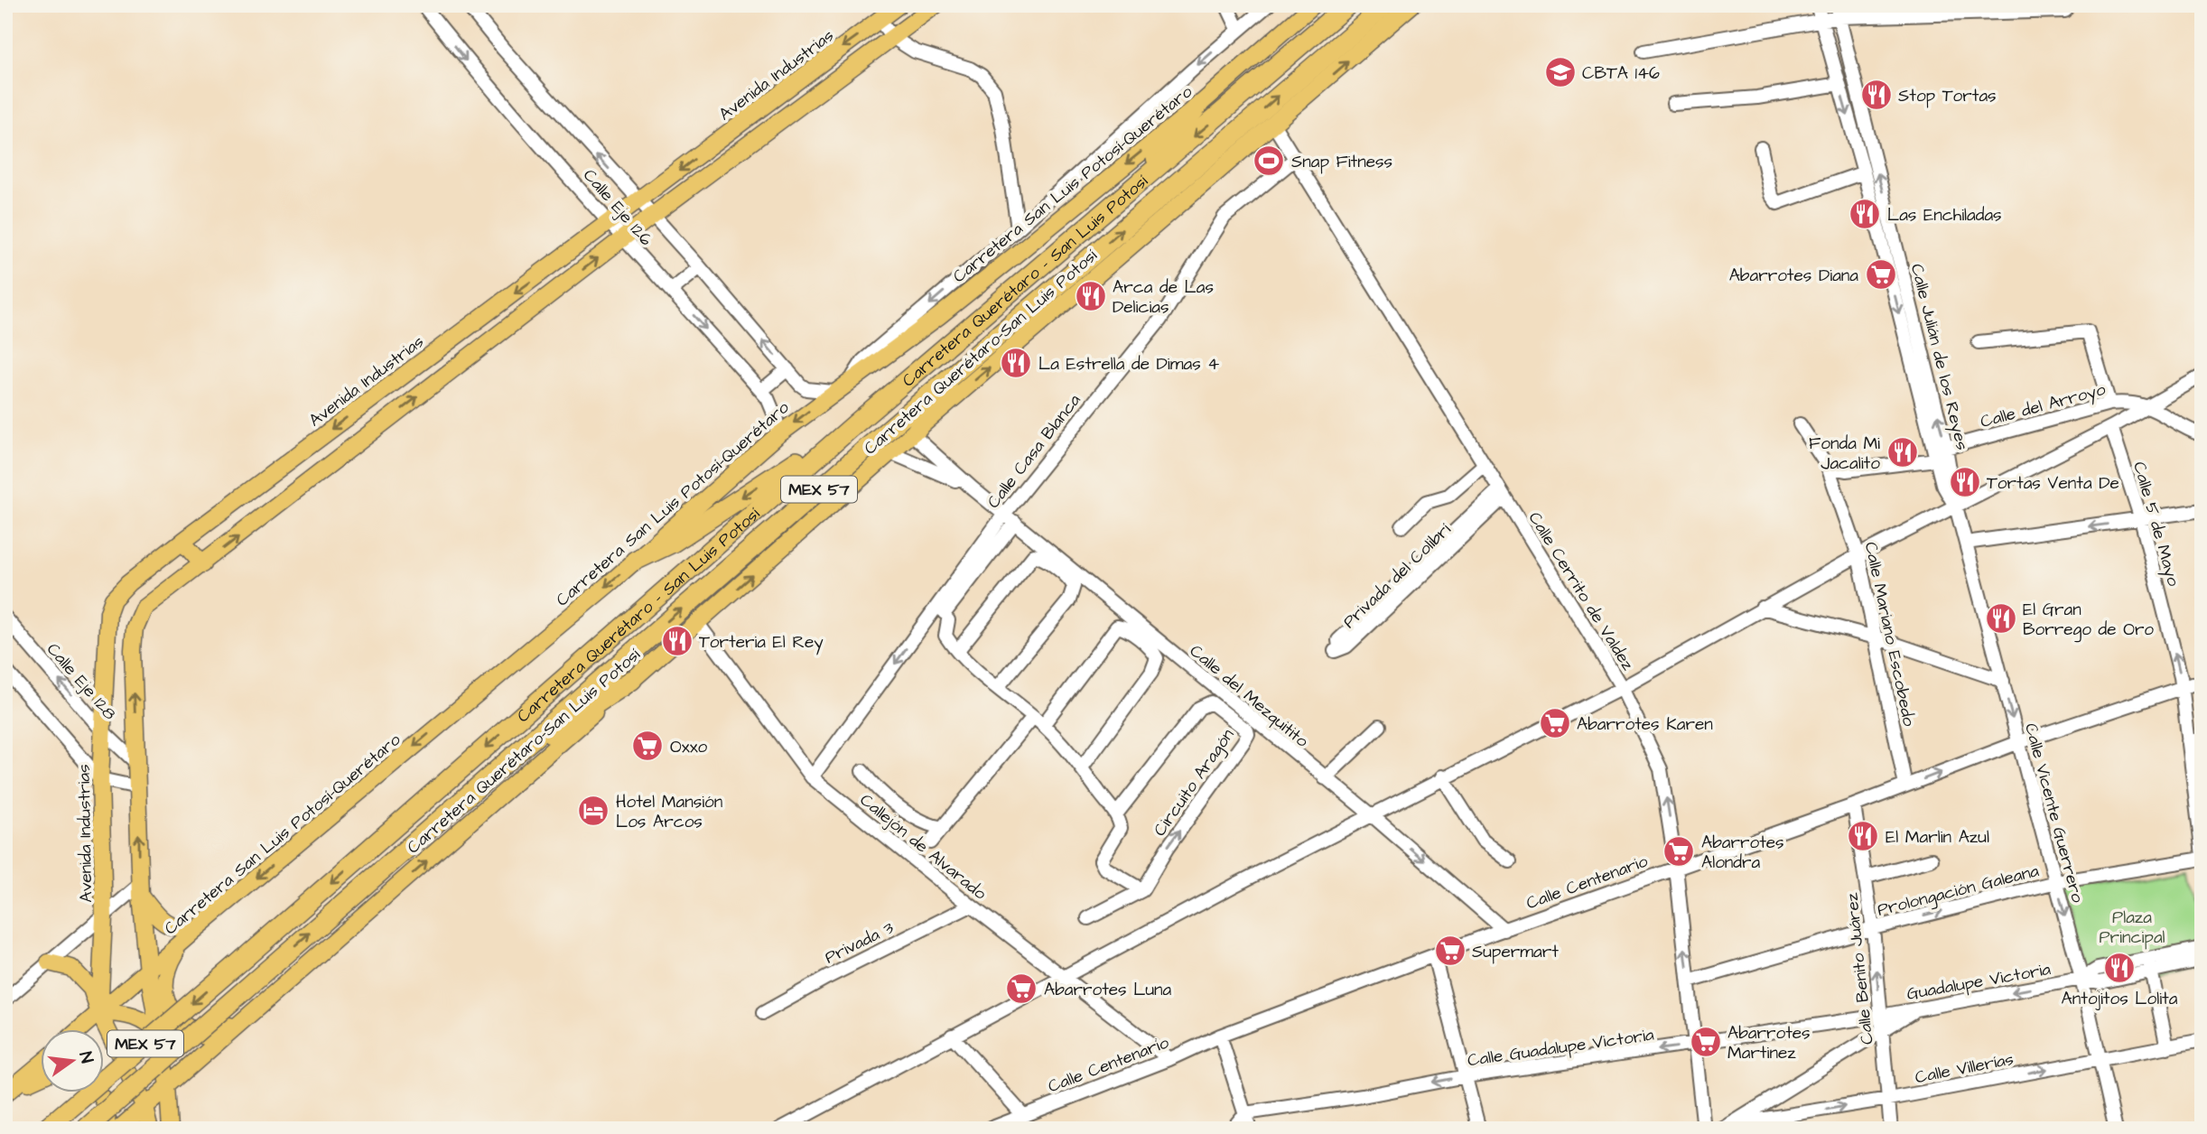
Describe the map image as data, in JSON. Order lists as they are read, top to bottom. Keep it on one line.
{"streets":{"highway":["Carretera Querétaro - San Luis Potosí","MEX 57"],"main road":["Avenida Industrias","Carretera San Luis Potosí-Querétaro","Carretera Querétaro-San Luis Potosí"],"street":["Calle Eje 126","Calle Julián de los Reyes","Calle del Arroyo","Calle Casa Blanca","Calle 5 de Mayo","Privada del Colibrí","Calle Cerrito de Valdez","Calle Mariano Escobedo","Calle Eje 128","Calle del Mezquitito","Circuito Aragón","Calle Vicente Guerrero","Callejón de Alvarado","Calle Centenario","Prolongación Galeana","Privada 3","Calle Benito Juárez","Guadalupe Victoria","Calle Guadalupe Victoria","Calle Villerías"]},"crossings":[["Avenida Industrias","Carretera San Luis Potosí-Querétaro"],["Avenida Industrias","Calle Eje 126"],["Avenida Industrias","Calle Eje 128"],["Carretera San Luis Potosí-Querétaro","Calle Eje 126"],["Carretera Querétaro-San Luis Potosí","Calle Cerrito de Valdez"],["Carretera Querétaro-San Luis Potosí","Calle del Mezquitito"],["Carretera Querétaro-San Luis Potosí","Callejón de Alvarado"],["Calle Julián de los Reyes","Calle del Arroyo"],["Calle Julián de los Reyes","Calle Vicente Guerrero"],["Calle Casa Blanca","Calle Cerrito de Valdez"],["Calle Casa Blanca","Calle del Mezquitito"],["Calle 5 de Mayo","Calle Centenario"],["Calle 5 de Mayo","Prolongación Galeana"],["Privada del Colibrí","Calle Cerrito de Valdez"],["Calle Cerrito de Valdez","Calle Centenario"],["Calle Cerrito de Valdez","Prolongación Galeana"],["Calle Cerrito de Valdez","Calle Guadalupe Victoria"],["Calle Mariano Escobedo","Calle Centenario"],["Calle del Mezquitito","Calle Centenario"],["Calle Vicente Guerrero","Calle Centenario"],["Calle Vicente Guerrero","Prolongación Galeana"],["Calle Vicente Guerrero","Guadalupe Victoria"],["Calle Vicente Guerrero","Calle Villerías"],["Callejón de Alvarado","Calle Centenario"],["Callejón de Alvarado","Privada 3"],["Calle Centenario","Calle Benito Juárez"],["Prolongación Galeana","Calle Benito Juárez"],["Calle Benito Juárez","Guadalupe Victoria"],["Calle Benito Juárez","Calle Guadalupe Victoria"],["Calle Benito Juárez","Calle Villerías"],["Guadalupe Victoria","Calle Guadalupe Victoria"]],"one_way":["Carretera San Luis Potosí-Querétaro","Carretera Querétaro-San Luis Potosí","Calle 5 de Mayo","Guadalupe Victoria","Calle Guadalupe Victoria"],"parks":["Plaza Principal"],"places":{"school or university":["CBTA 146"],"restaurant":["Stop Tortas","Las Enchiladas","Arca de Las Delicias","La Estrella de Dimas 4","Fonda Mi Jacalito","Tortas Venta De","El Gran Borrego de Oro","Torteria El Rey","El Marlin Azul","Antojitos Lolita"],"sports":["Snap Fitness"],"supermarket":["Abarrotes Diana","Abarrotes Karen","Oxxo","Abarrotes Alondra","Supermart","Abarrotes Luna","Abarrotes Martinez"],"hotel":["Hotel Mansión Los Arcos"]},"north":"right"}
